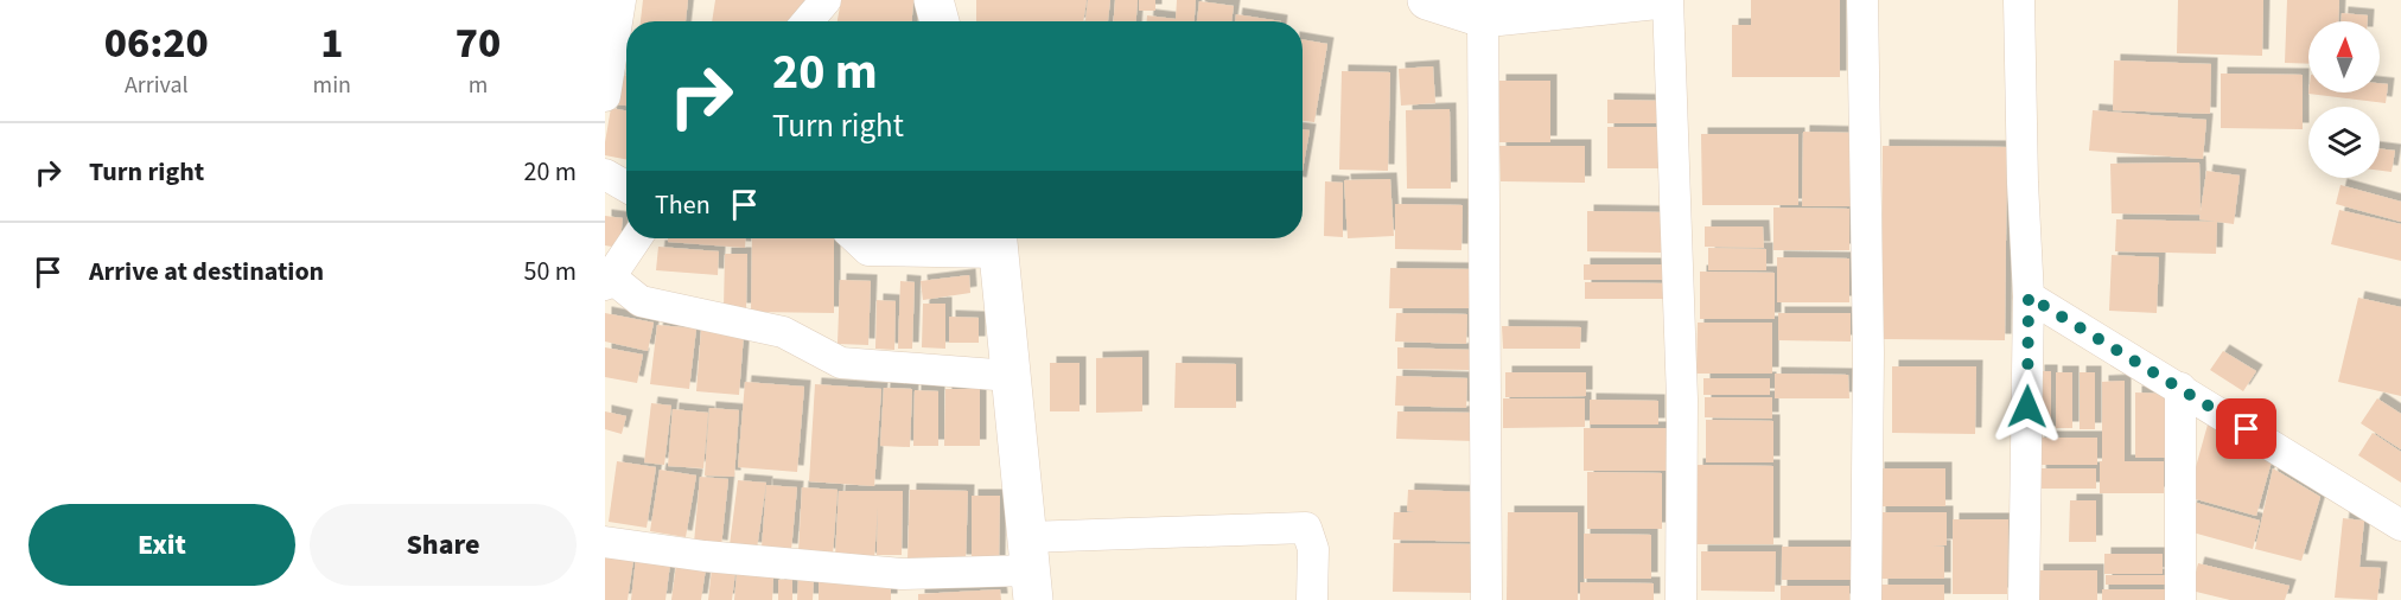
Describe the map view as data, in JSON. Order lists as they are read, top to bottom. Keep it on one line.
{"north":"top","page":{"eta":["06:20","Arrival","1","min","70","m"],"turn":["20 m","Turn right"],"list":[{"name":"Turn right","value":"20 m"},{"name":"Arrive at destination","value":"50 m"}],"then":"Then","buttons":["Exit","Share"]}}
